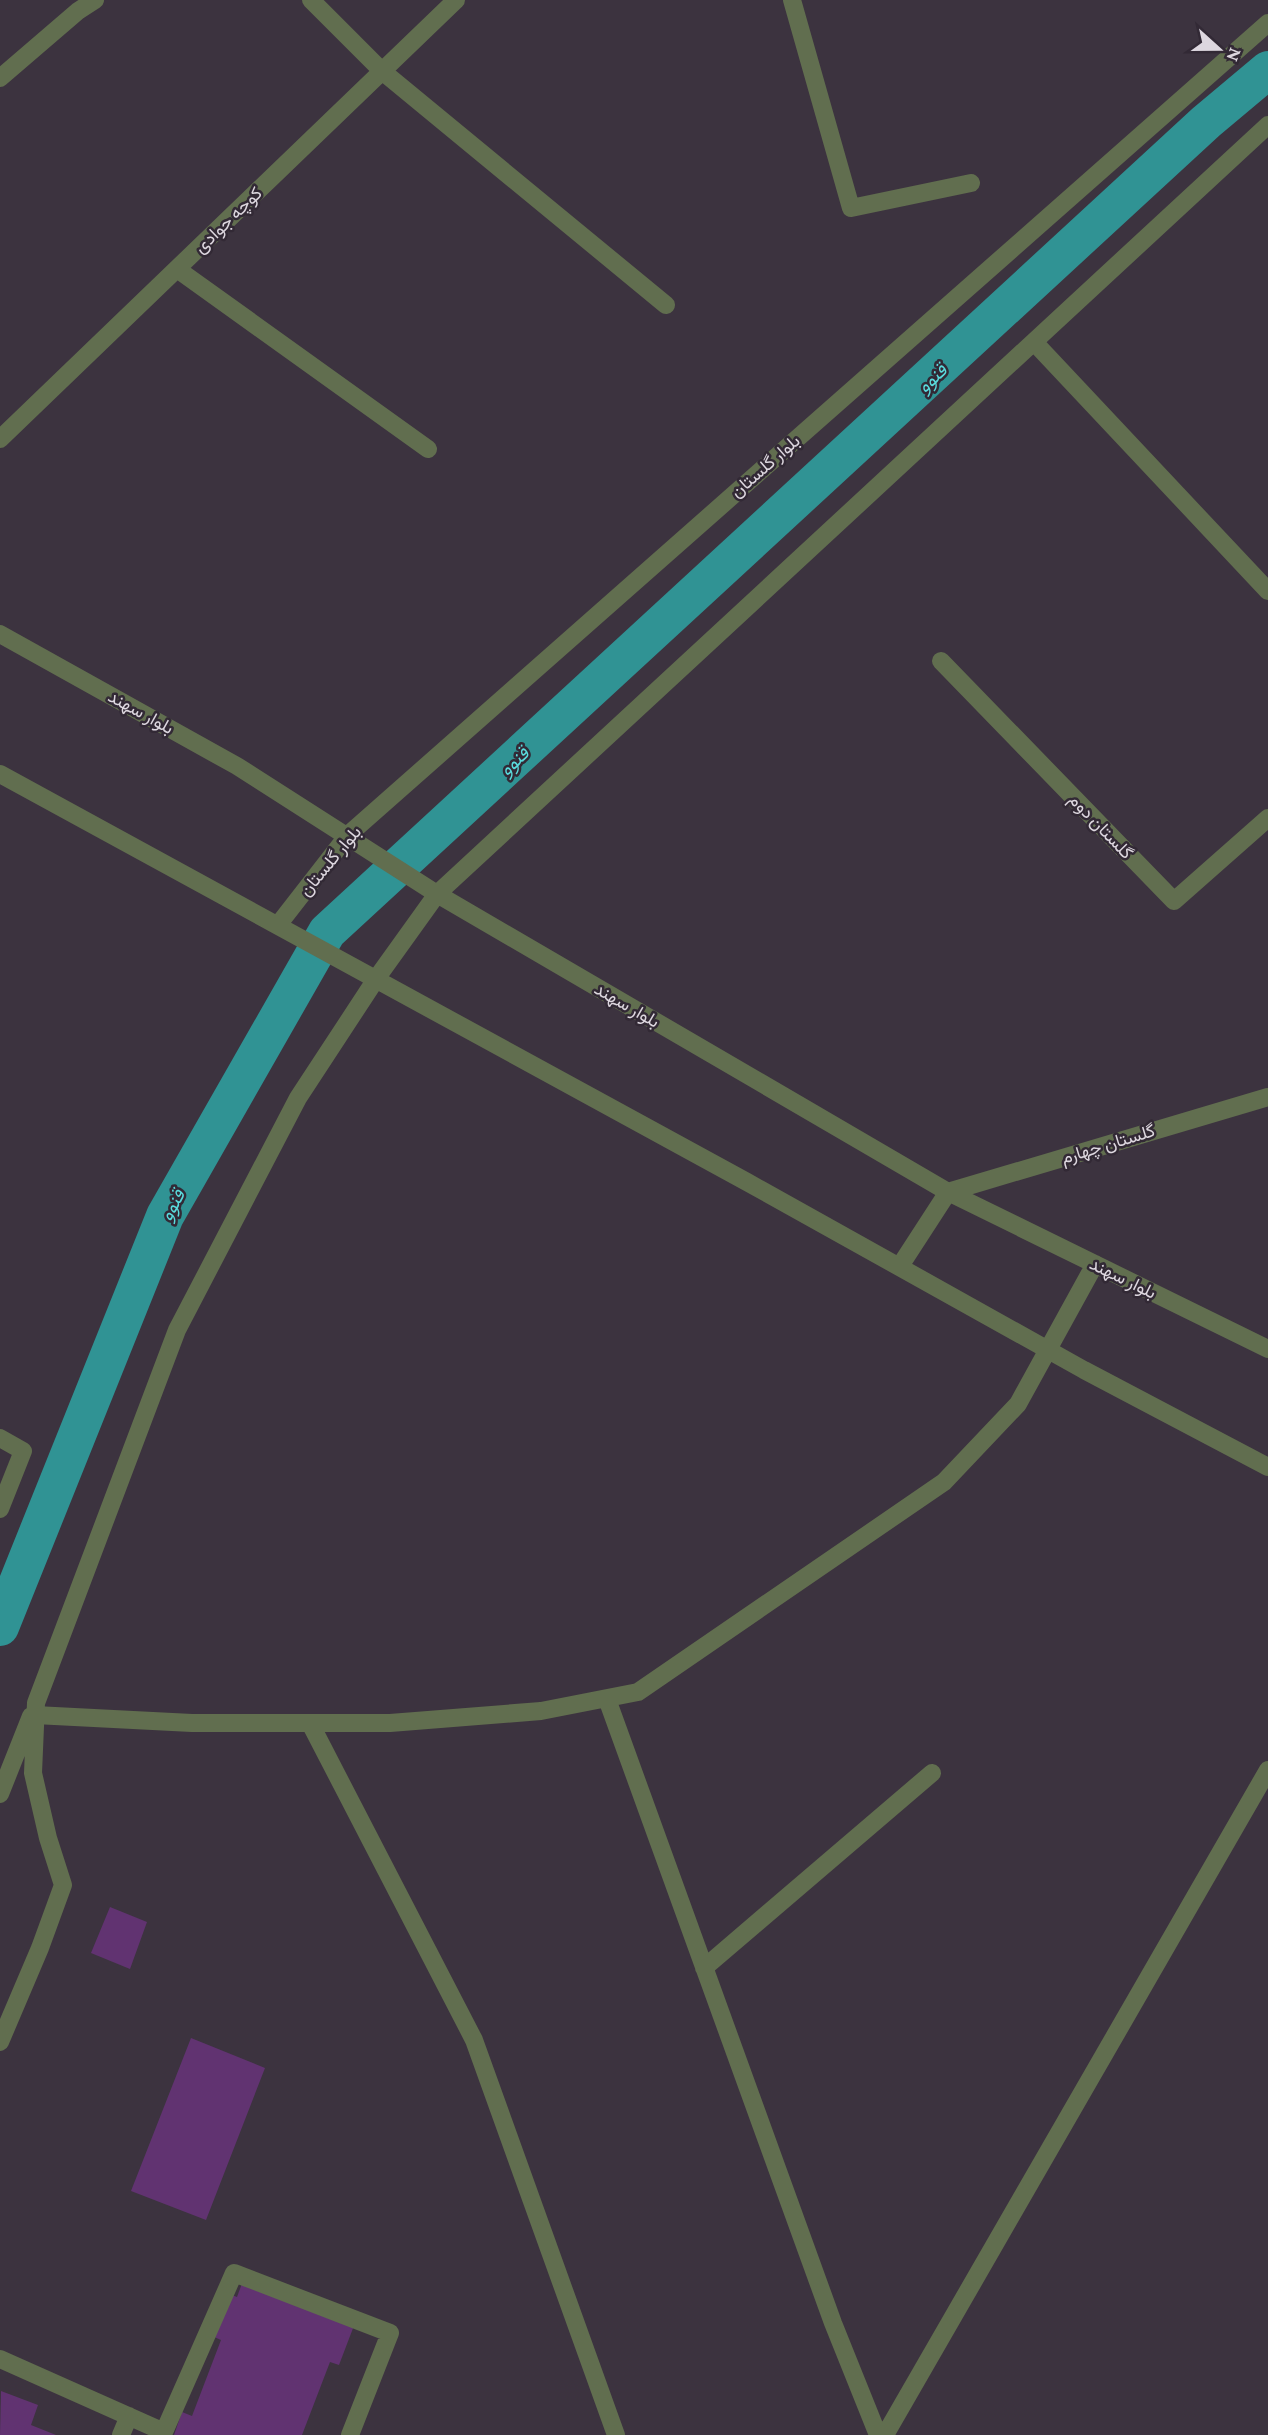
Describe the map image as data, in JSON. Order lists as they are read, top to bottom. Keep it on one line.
{"streets":{"street":["کوچه جوادی","بلوار گلستان","بلوار سهند","گلستان دوم","گلستان چهارم"]},"crossings":[["بلوار گلستان","بلوار سهند"],["بلوار سهند","گلستان چهارم"]],"water":["قنوو"],"north":"right"}
